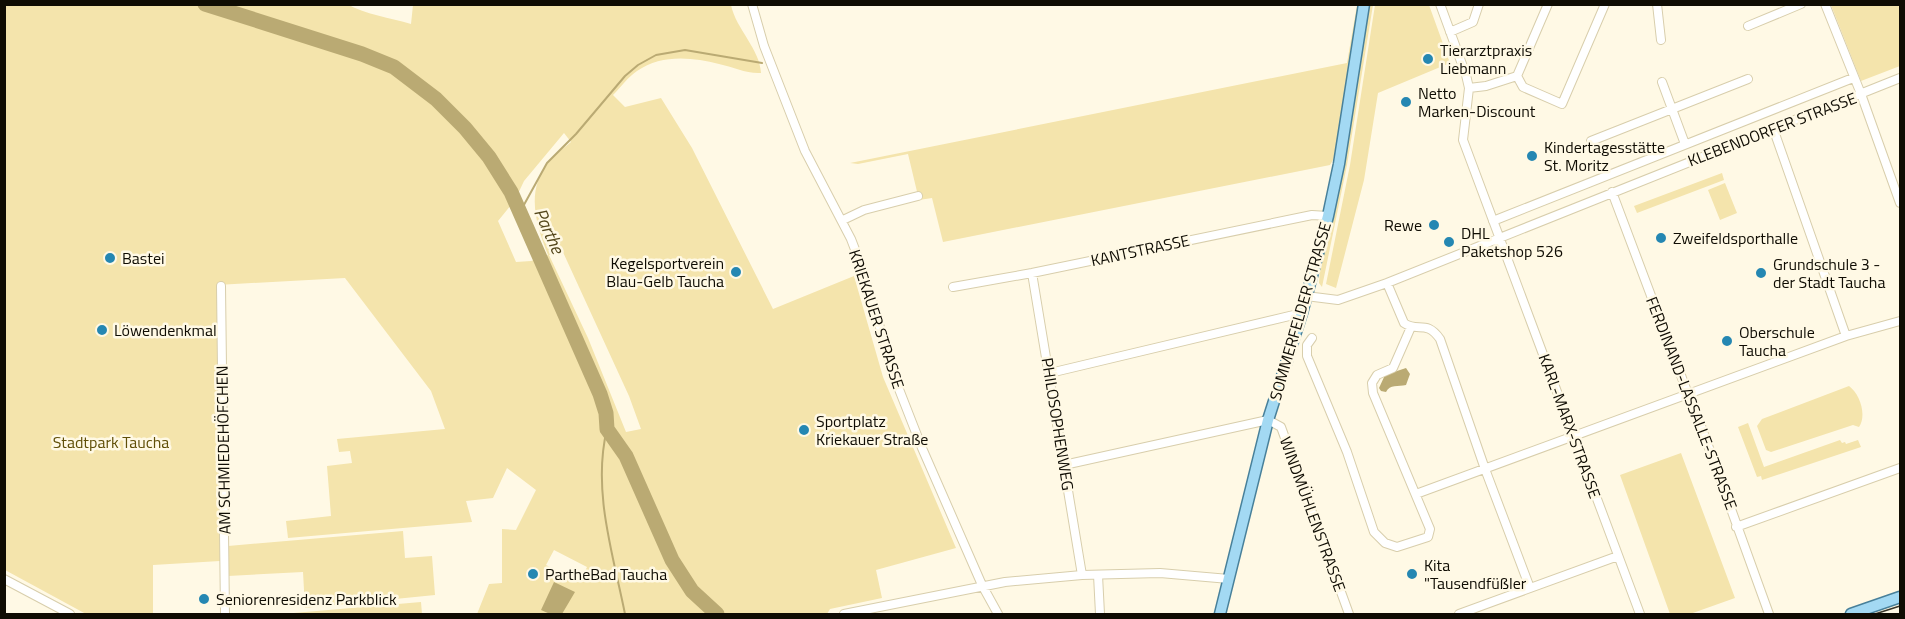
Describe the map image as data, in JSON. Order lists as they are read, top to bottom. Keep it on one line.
{"streets":{"main road":["SOMMERFELDER STRASSE"],"street":["KLEBENDORFER STRASSE","KANTSTRASSE","KRIEKAUER STRASSE","FERDINAND-LASSALLE-STRASSE","PHILOSOPHENWEG","KARL-MARX-STRASSE","AM SCHMIEDEHÖFCHEN","WINDMÜHLENSTRASSE"]},"crossings":[["KLEBENDORFER STRASSE","SOMMERFELDER STRASSE"],["KLEBENDORFER STRASSE","FERDINAND-LASSALLE-STRASSE"],["KLEBENDORFER STRASSE","KARL-MARX-STRASSE"],["KANTSTRASSE","SOMMERFELDER STRASSE"],["KANTSTRASSE","PHILOSOPHENWEG"],["SOMMERFELDER STRASSE","WINDMÜHLENSTRASSE"]],"water":["Parthe"],"parks":["Stadtpark Taucha"],"places":["Tierarztpraxis Liebmann","Netto Marken-Discount","Kindertagesstätte St. Moritz","Rewe","Zweifeldsporthalle","DHL Paketshop 526","Bastei","Kegelsportverein Blau-Gelb Taucha","Grundschule 3 - der Stadt Taucha","Löwendenkmal","Oberschule Taucha","Sportplatz Kriekauer Straße","PartheBad Taucha","Kita \"Tausendfüßler","Seniorenresidenz Parkblick"]}
